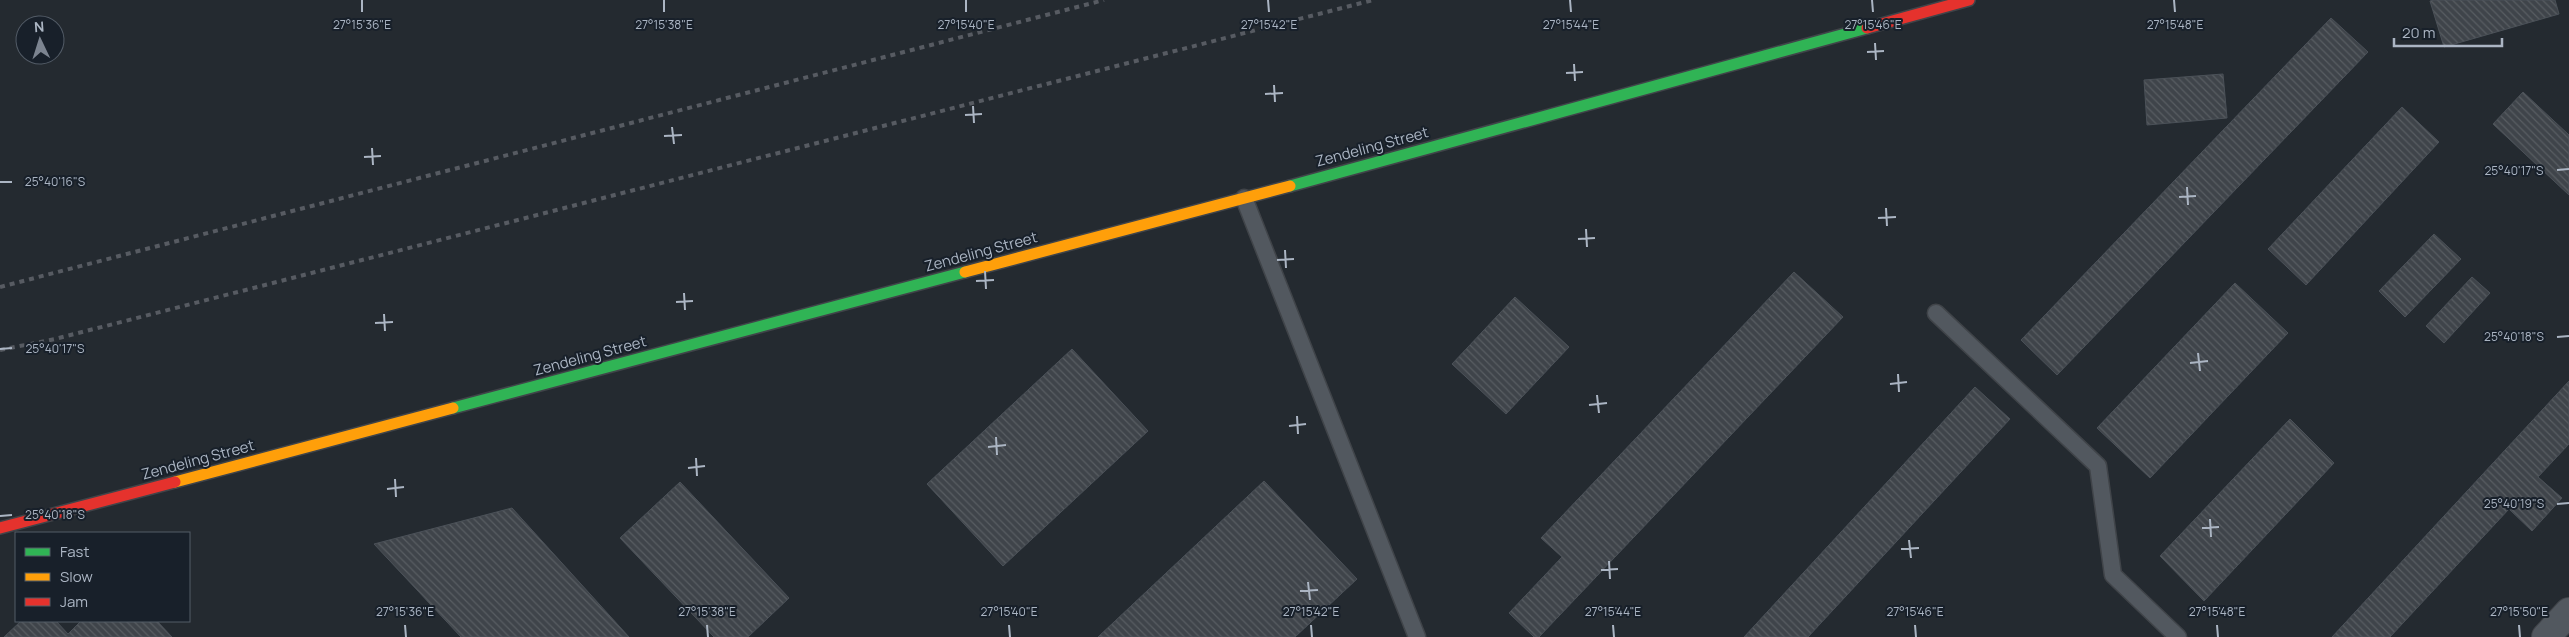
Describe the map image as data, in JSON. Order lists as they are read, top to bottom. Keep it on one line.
{"streets":{"street":["Zendeling Street"]},"legend":["Fast","Slow","Jam"],"scale_bar":"20 m","north":"top","coordinates":["27°15'36\"E","27°15'38\"E","27°15'40\"E","27°15'42\"E","27°15'44\"E","27°15'46\"E","27°15'48\"E","25°40'17\"S","25°40'16\"S","25°40'18\"S","25°40'19\"S","27°15'50\"E"]}
